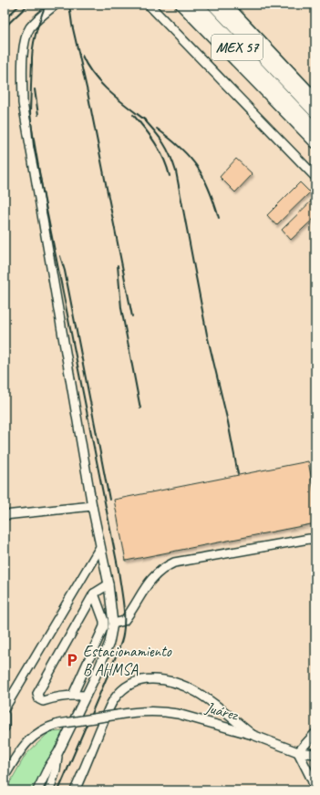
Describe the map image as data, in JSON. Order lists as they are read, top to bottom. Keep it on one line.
{"streets":{"highway":["MEX 57"],"lane":["Juárez"]},"places":{"parking":["Estacionamiento B AHMSA"]}}
